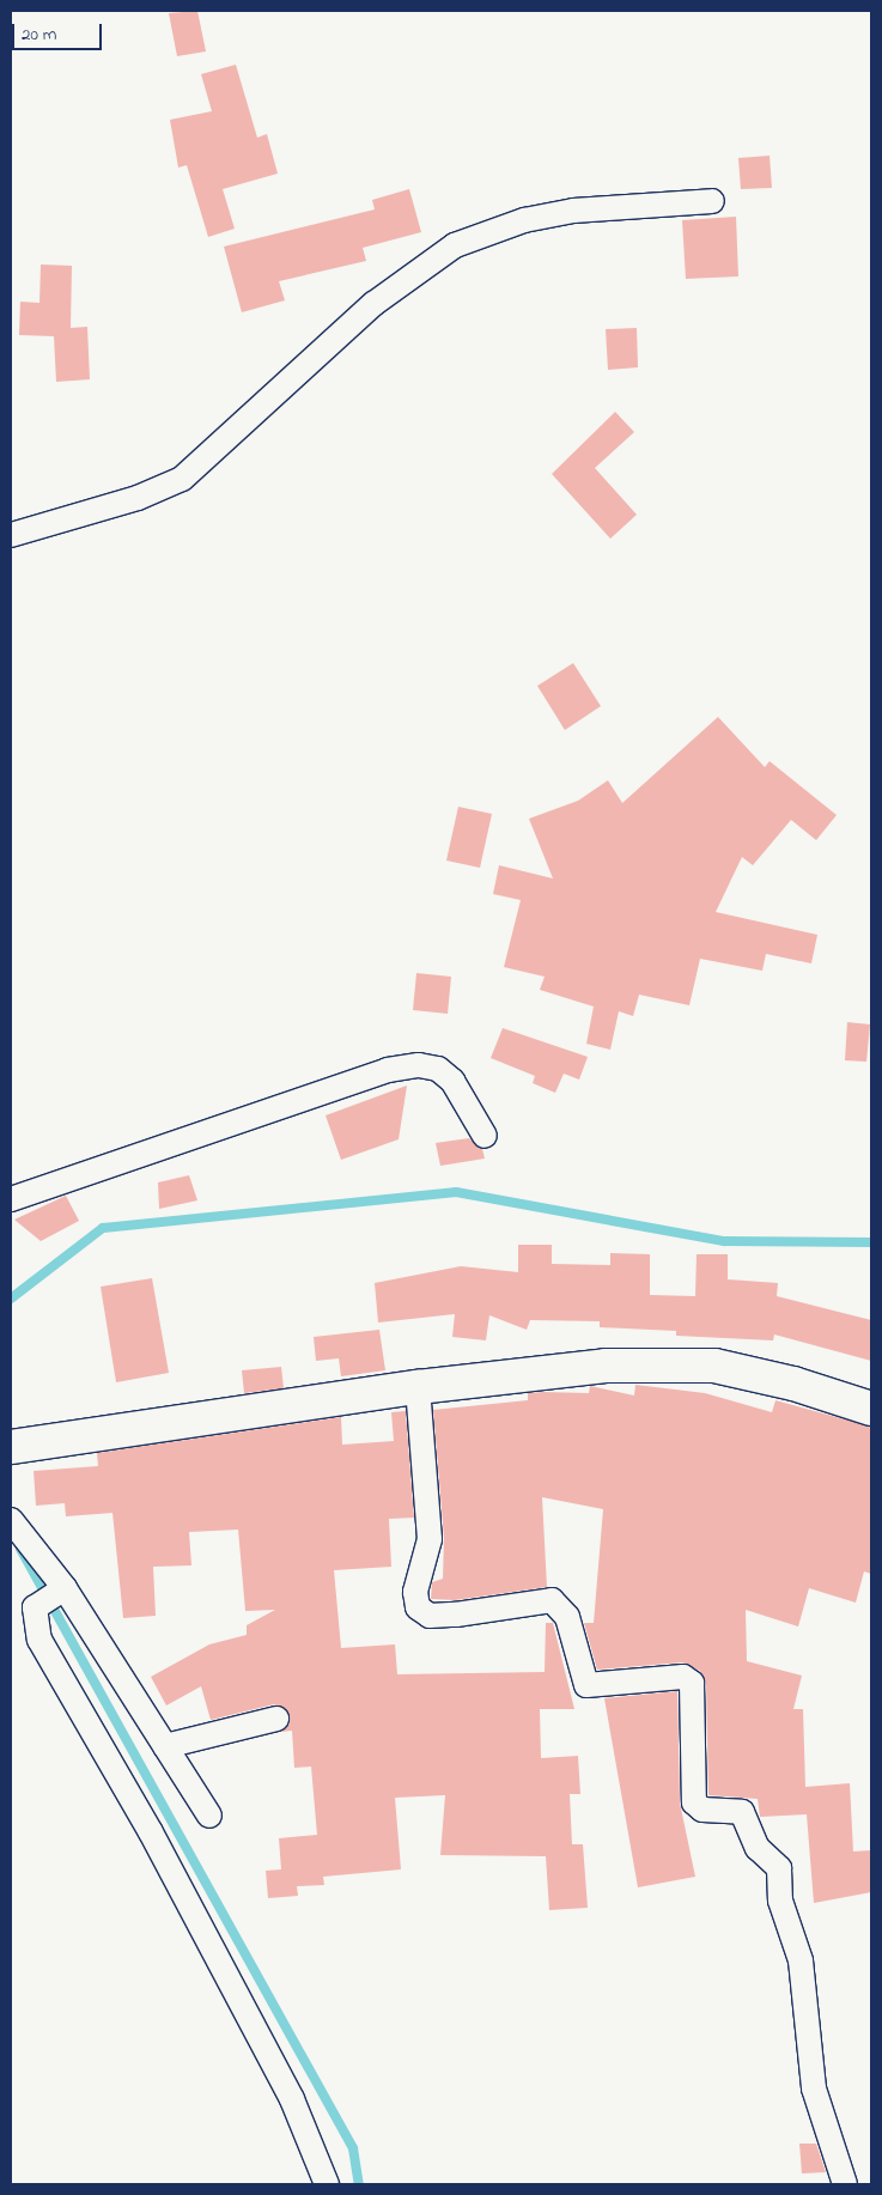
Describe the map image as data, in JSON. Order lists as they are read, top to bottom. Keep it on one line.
{"scale_bar":"20 m"}
